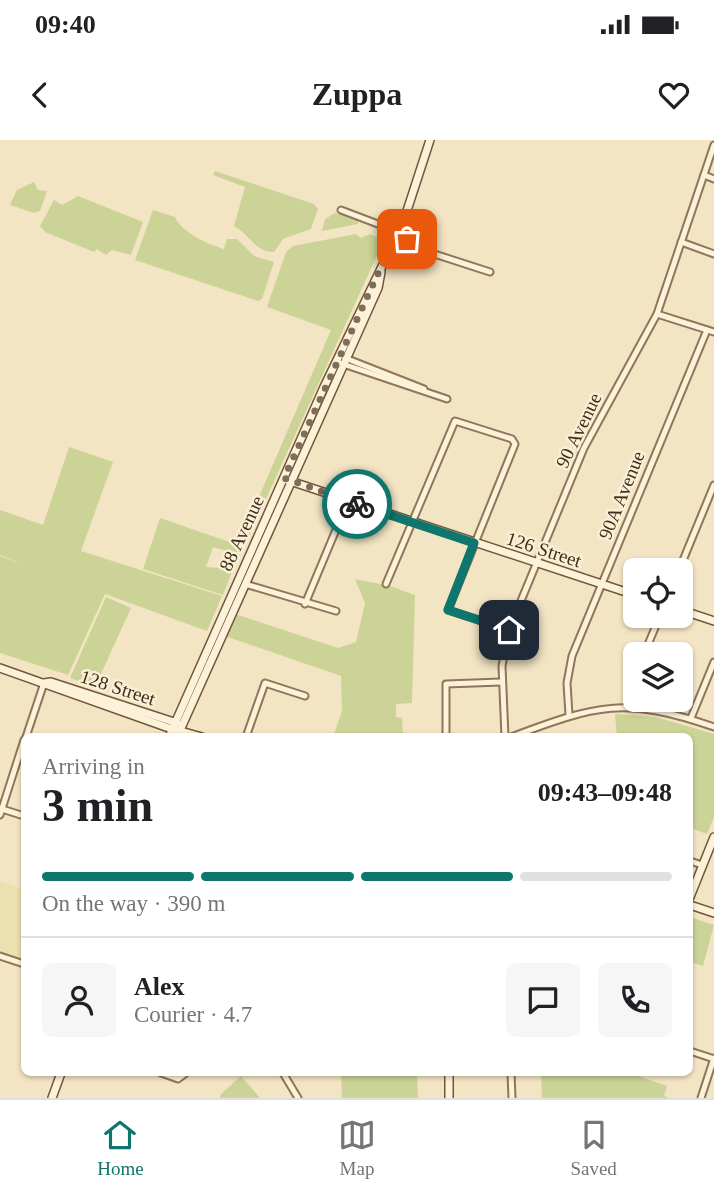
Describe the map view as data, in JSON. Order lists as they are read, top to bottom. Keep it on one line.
{"streets":{"main road":["88 Avenue","126 Street","128 Street"],"street":["90 Avenue","90A Avenue"]},"crossings":[["90 Avenue","126 Street"],["90A Avenue","126 Street"],["88 Avenue","126 Street"],["88 Avenue","128 Street"]],"page":{"status":"09:40","header":"Zuppa","heading":["3 min","Arriving in","09:43–09:48"],"panel":["Alex","Courier · 4.7"],"bar":"On the way · 390 m","tabs":["Home","Map","Saved"]}}
